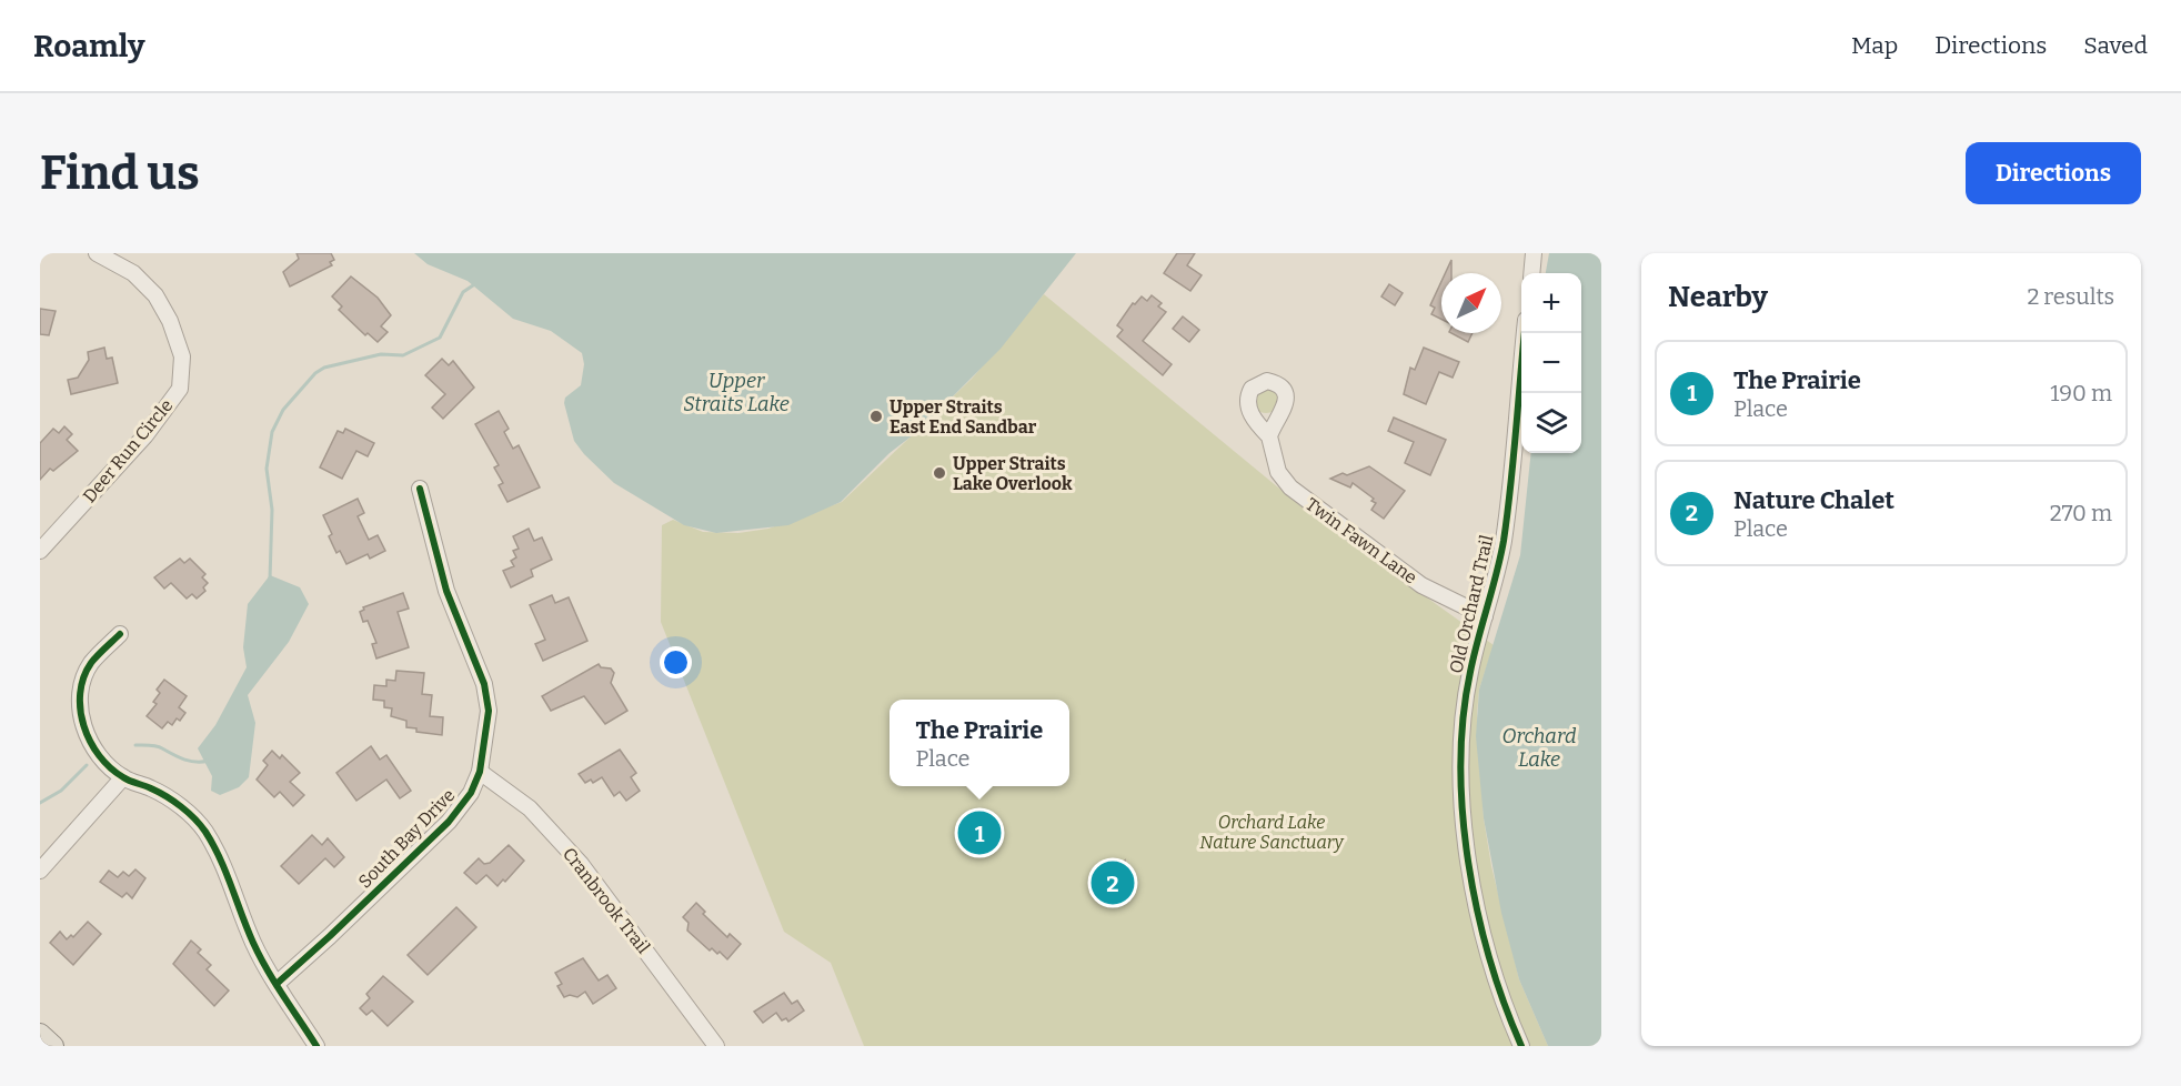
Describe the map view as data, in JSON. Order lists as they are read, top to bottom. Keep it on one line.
{"streets":{"street":["Deer Run Circle","Twin Fawn Lane","Old Orchard Trail","South Bay Drive","Cranbrook Trail"]},"crossings":[["Twin Fawn Lane","Old Orchard Trail"],["South Bay Drive","Cranbrook Trail"]],"water":["Upper Straits Lake","Orchard Lake"],"parks":["Orchard Lake Nature Sanctuary"],"places":["Upper Straits East End Sandbar","Upper Straits Lake Overlook"],"north":"top right","page":{"header":"Roamly","nav":["Map","Directions","Saved"],"buttons":"Directions","title":"Find us","heading":["Nearby","2 results"],"map_buttons":["+","−"],"list":[{"mark":"1","name":"The Prairie","note":"Place","value":"190 m"},{"mark":"2","name":"Nature Chalet","note":"Place","value":"270 m"}],"popup":["The Prairie","Place"],"pins":["1","2"]}}
